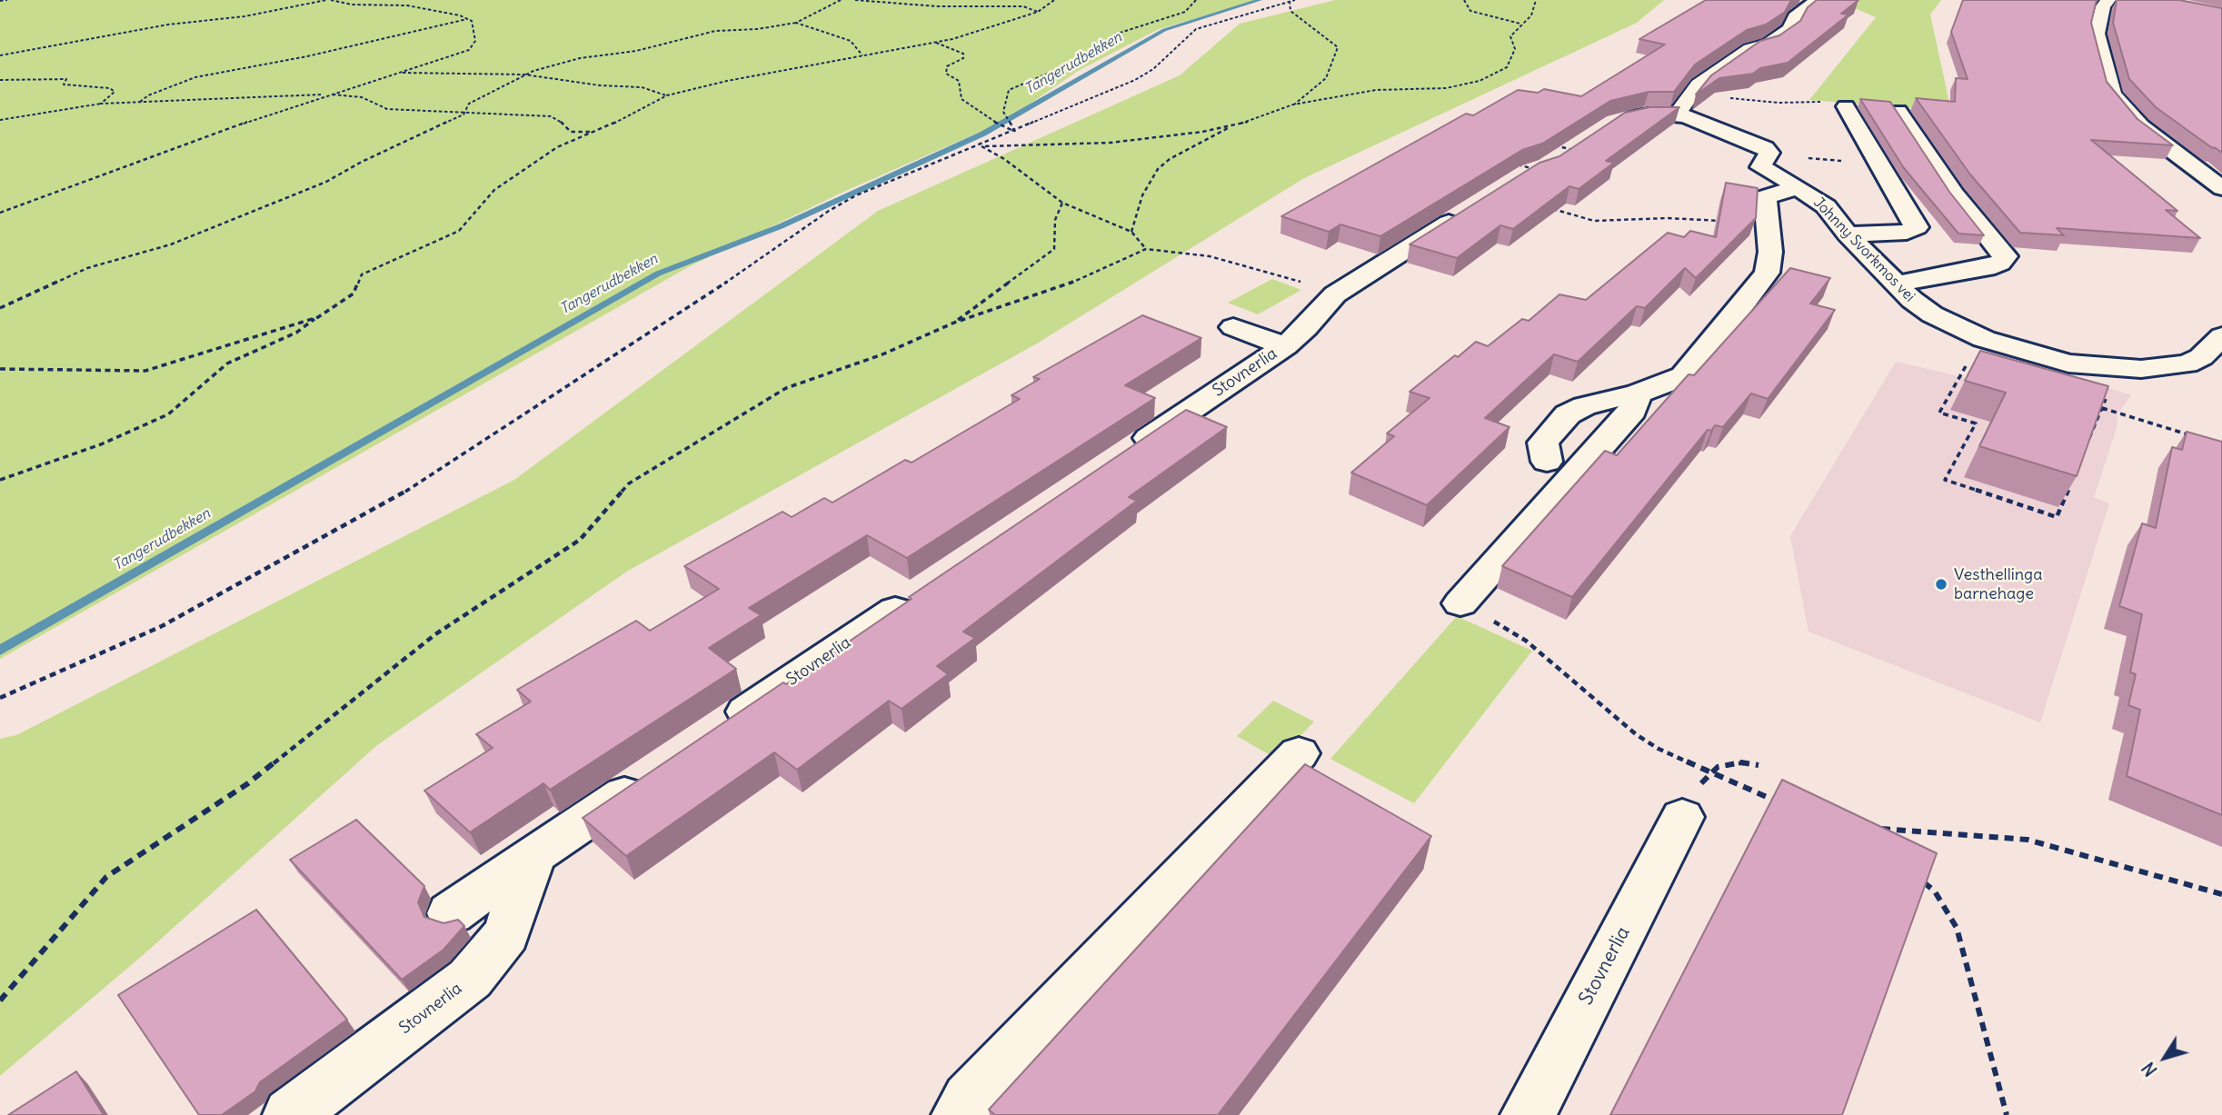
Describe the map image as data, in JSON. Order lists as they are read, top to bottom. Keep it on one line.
{"streets":{"street":["Johnny Svorkmos vei","Stovnerlia"]},"water":["Tangerudbekken"],"places":["Vesthellinga barnehage"],"north":"bottom left"}
